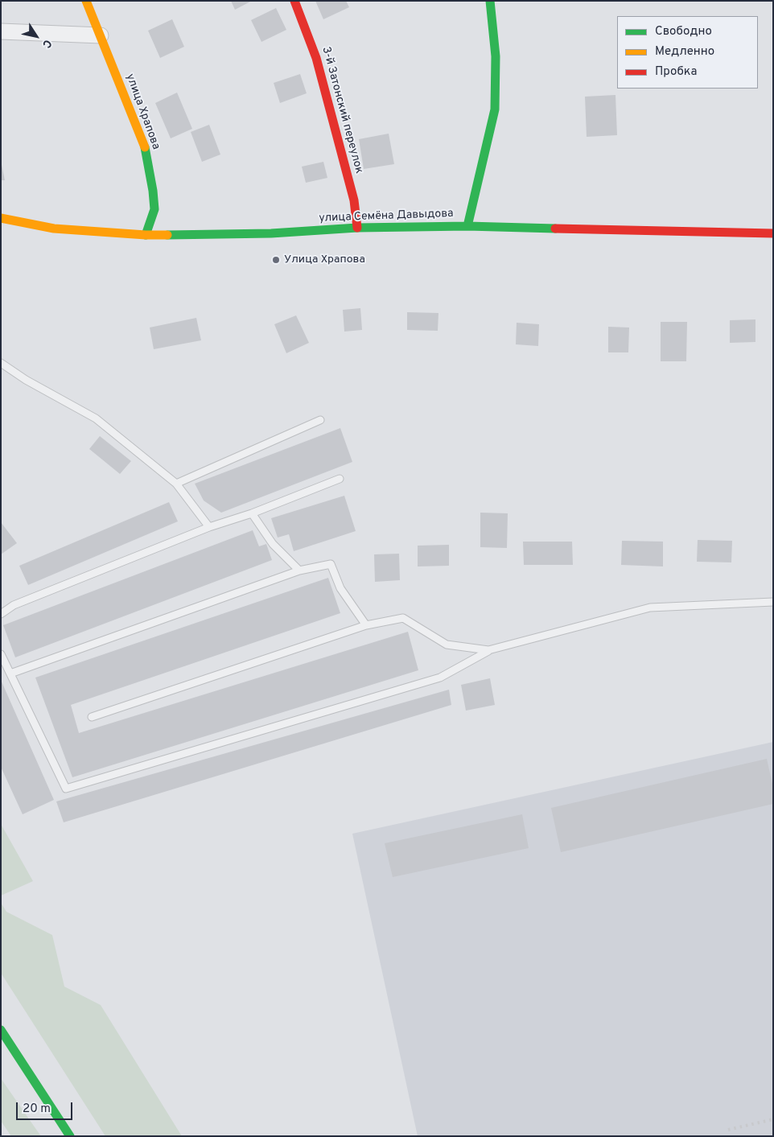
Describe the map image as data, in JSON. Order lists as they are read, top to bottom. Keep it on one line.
{"streets":{"street":["3-й Затонский переулок","улица Храпова","улица Семёна Давыдова"]},"crossings":[["3-й Затонский переулок","улица Семёна Давыдова"],["улица Храпова","улица Семёна Давыдова"]],"places":["Улица Храпова"],"legend":["Свободно","Медленно","Пробка"],"scale_bar":"20 m","north":"bottom right"}
